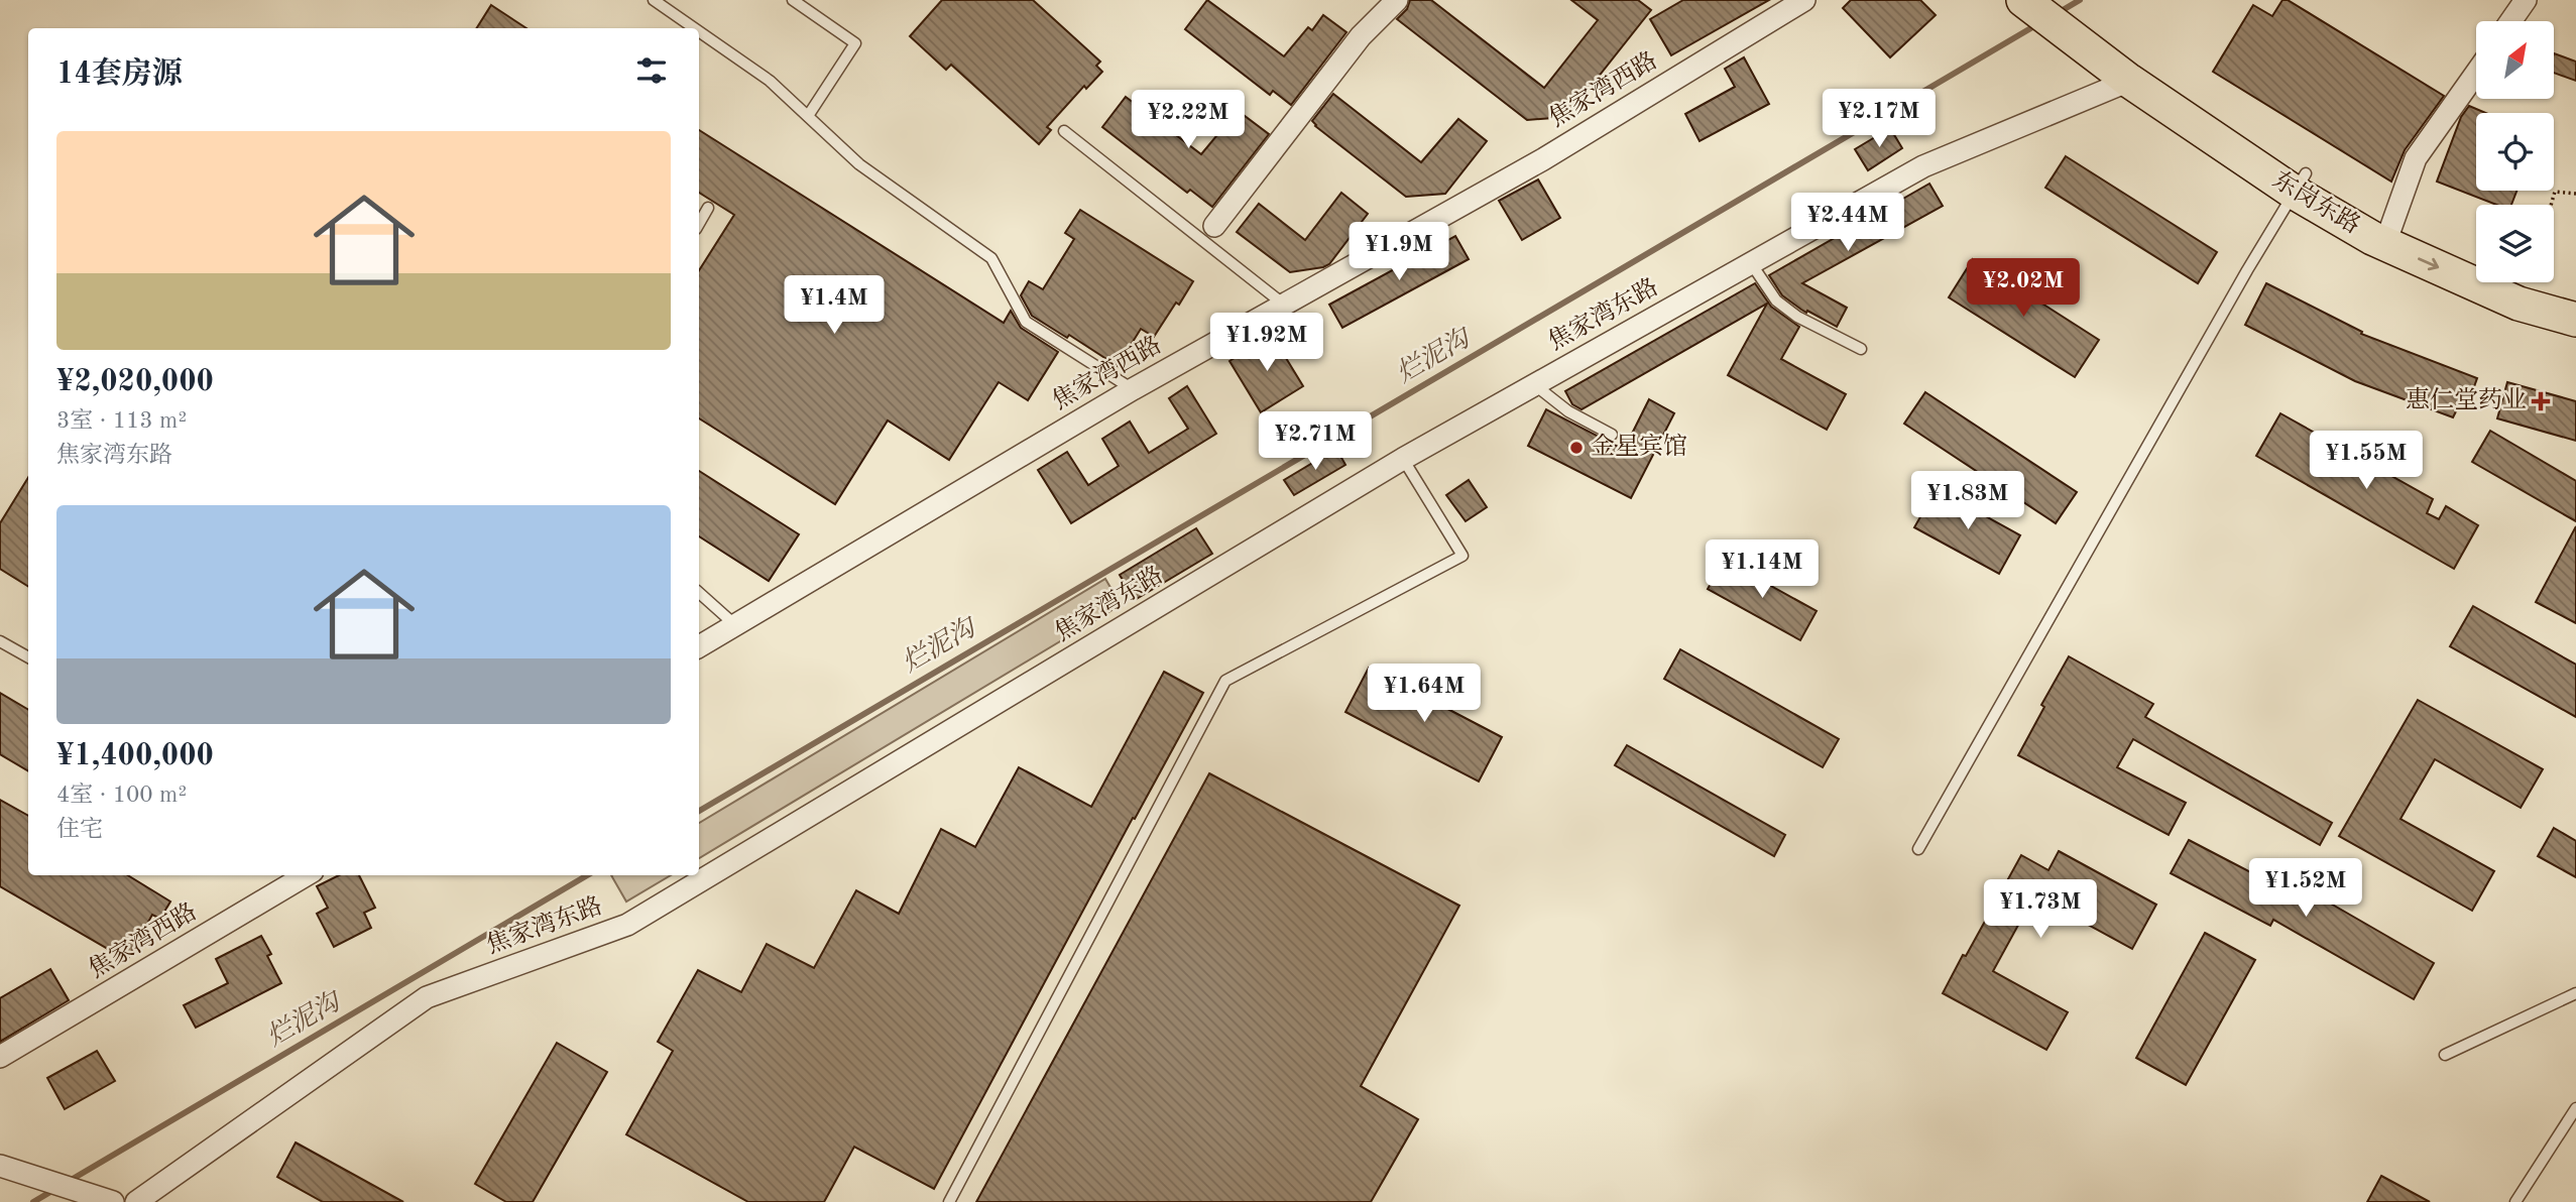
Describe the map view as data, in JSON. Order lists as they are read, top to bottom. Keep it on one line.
{"streets":{"main road":["东岗东路"],"street":["焦家湾西路","焦家湾东路"]},"crossings":[["东岗东路","焦家湾东路"]],"water":["烂泥沟"],"places":{"health":["惠仁堂药业"],"other":["金星宾馆"]},"north":"top right","page":{"heading":"14套房源","price":["¥2.17M","¥2.22M","¥2.44M","¥1.9M","¥2.02M","¥1.4M","¥1.92M","¥2.71M","¥1.55M","¥1.83M","¥1.14M","¥1.64M","¥1.52M","¥1.73M"],"list":[{"name":"¥2,020,000","note":"3室 · 113 m² · 焦家湾东路"},{"name":"¥1,400,000","note":"4室 · 100 m² · 住宅"}]}}
